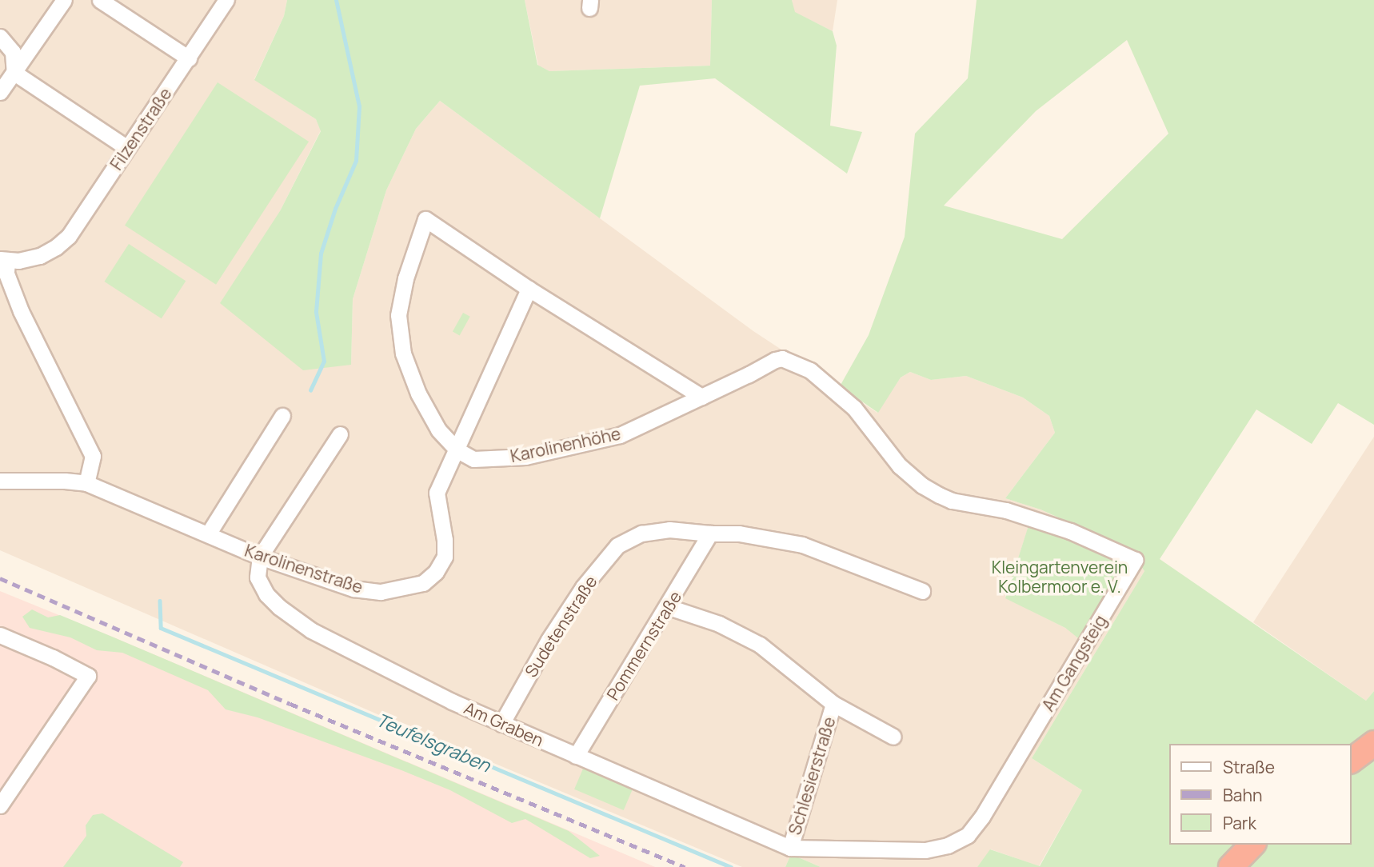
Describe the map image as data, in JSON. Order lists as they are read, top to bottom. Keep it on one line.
{"streets":{"street":["Filzenstraße","Karolinenhöhe","Karolinenstraße","Sudetenstraße","Pommernstraße","Am Gangsteig","Am Graben","Schlesierstraße"]},"crossings":[["Karolinenhöhe","Karolinenstraße"],["Karolinenhöhe","Am Gangsteig"],["Karolinenstraße","Am Graben"],["Sudetenstraße","Pommernstraße"],["Sudetenstraße","Am Graben"],["Pommernstraße","Am Graben"],["Pommernstraße","Schlesierstraße"],["Am Gangsteig","Am Graben"],["Am Gangsteig","Schlesierstraße"],["Am Graben","Schlesierstraße"]],"water":["Teufelsgraben"],"parks":["Kleingartenverein Kolbermoor e. V."],"legend":["Straße","Bahn","Park"]}
